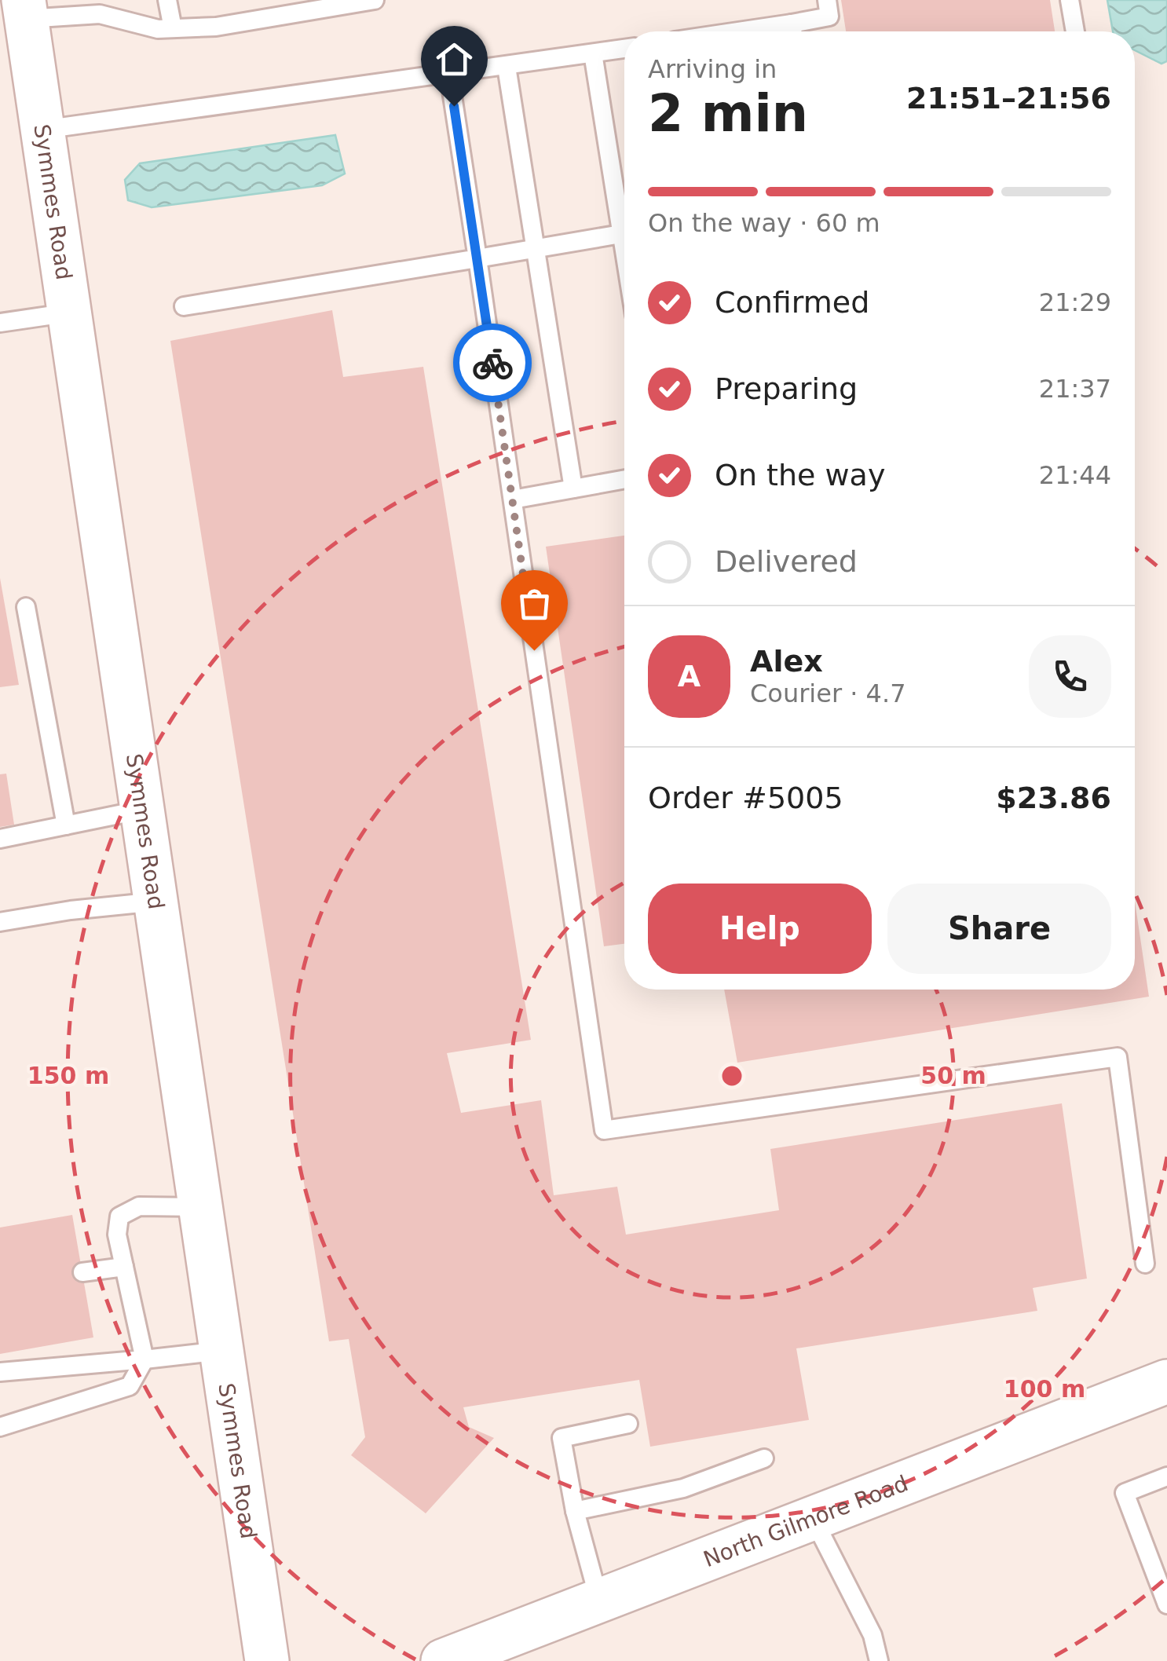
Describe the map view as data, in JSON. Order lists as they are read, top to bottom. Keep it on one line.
{"streets":{"main road":["Symmes Road","North Gilmore Road"]},"page":{"heading":["2 min","Arriving in","21:51–21:56"],"panel":["Alex","Courier · 4.7","Order #5005","$23.86"],"bar":"On the way · 60 m","list":[["Confirmed","21:29"],["Preparing","21:37"],["On the way","21:44"],"Delivered"],"round":"A","buttons":["Help","Share"]},"rings":["150 m","50 m","100 m"]}
